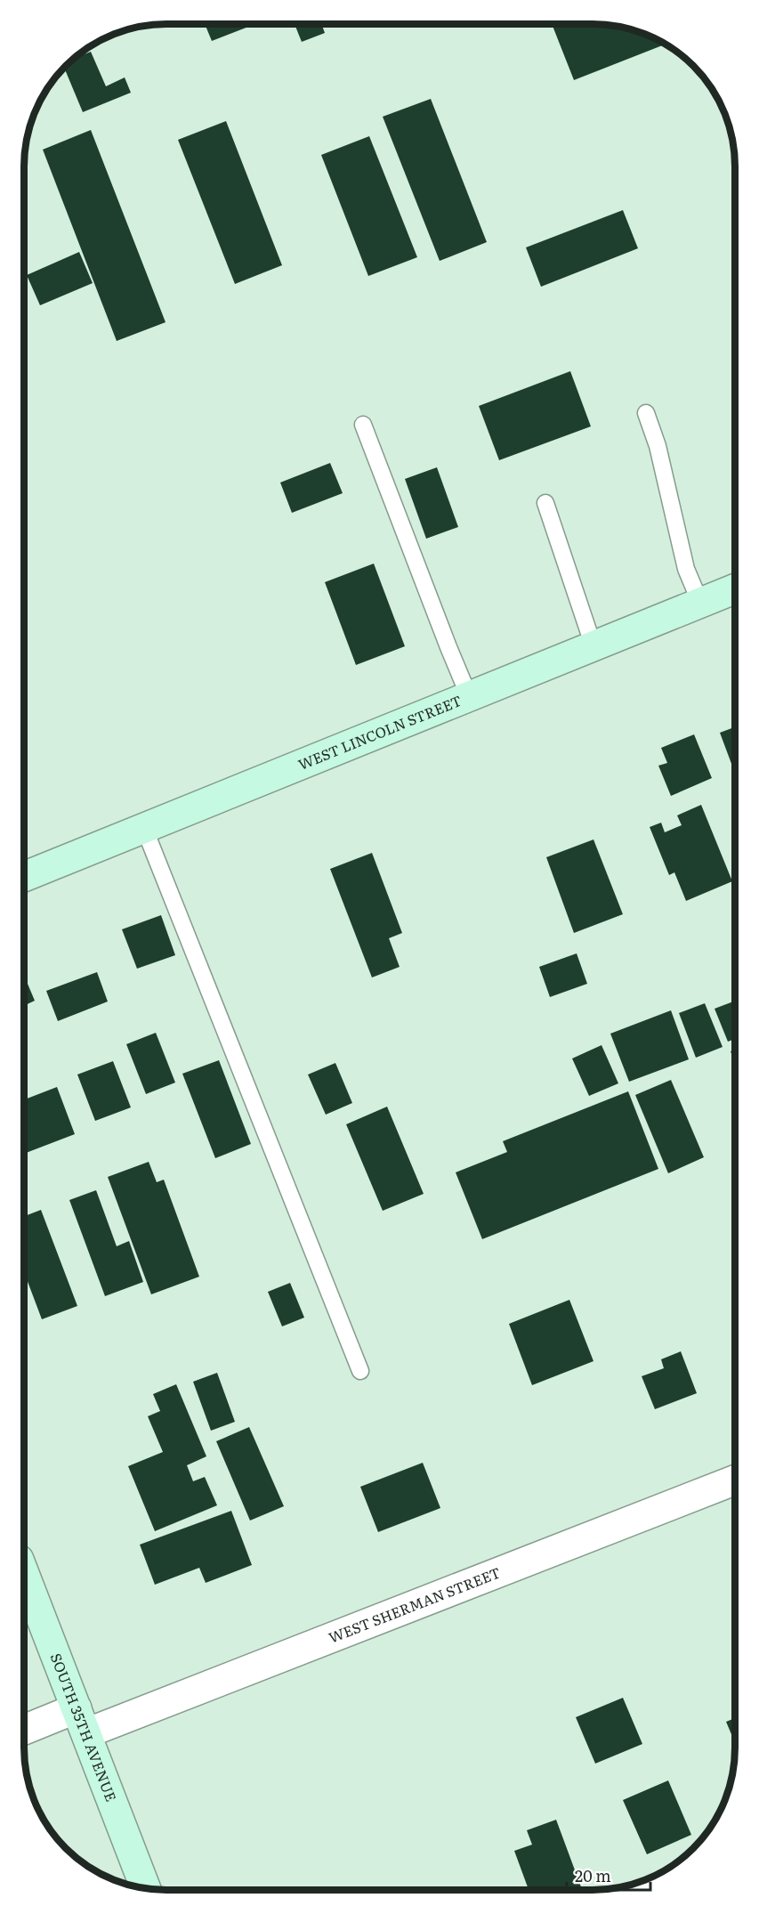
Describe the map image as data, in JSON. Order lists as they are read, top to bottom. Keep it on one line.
{"streets":{"street":["WEST LINCOLN STREET","WEST SHERMAN STREET","SOUTH 35TH AVENUE"]},"crossings":[["WEST SHERMAN STREET","SOUTH 35TH AVENUE"]],"scale_bar":"20 m"}
